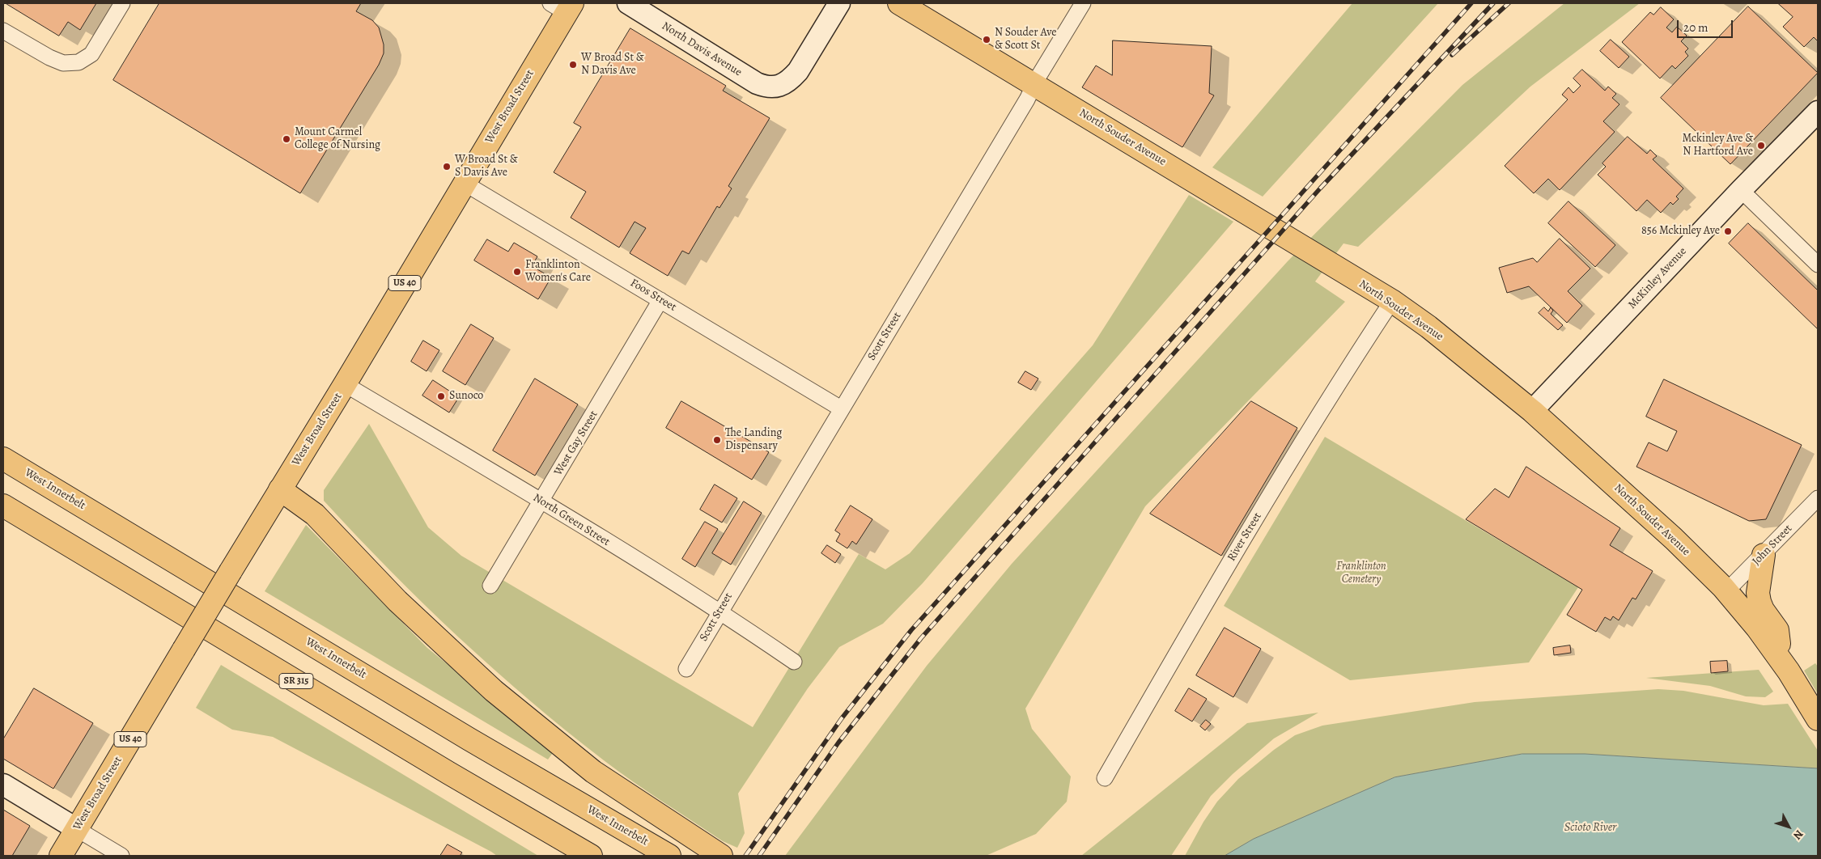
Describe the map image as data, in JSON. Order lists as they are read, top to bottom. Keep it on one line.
{"streets":{"main road":["North Davis Avenue","West Broad Street","North Souder Avenue","McKinley Avenue","US 40","West Innerbelt","SR 315"],"street":["Foos Street","Scott Street","West Gay Street","North Green Street","River Street","John Street"]},"crossings":[["West Broad Street","Foos Street"],["West Broad Street","North Green Street"],["North Souder Avenue","McKinley Avenue"],["North Souder Avenue","Scott Street"],["North Souder Avenue","River Street"],["North Souder Avenue","John Street"],["Foos Street","Scott Street"],["Foos Street","West Gay Street"],["Scott Street","North Green Street"],["West Gay Street","North Green Street"]],"water":["Scioto River"],"parks":["Franklinton Cemetery"],"places":["N Souder Ave & Scott St","W Broad St & N Davis Ave","Mount Carmel College of Nursing","Mckinley Ave & N Hartford Ave","W Broad St & S Davis Ave","856 Mckinley Ave","Franklinton Women's Care","Sunoco","The Landing Dispensary"],"scale_bar":"20 m","north":"bottom right"}
